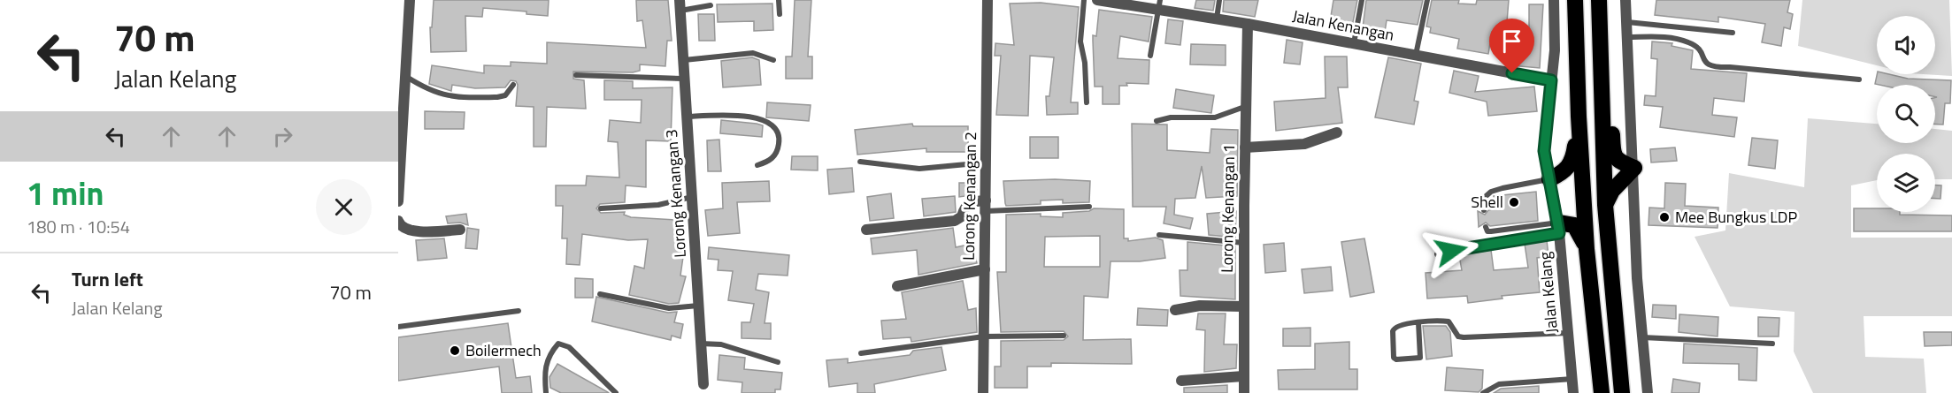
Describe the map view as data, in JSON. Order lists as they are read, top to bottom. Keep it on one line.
{"streets":{"street":["Jalan Kenangan","Lorong Kenangan 3","Lorong Kenangan 2","Lorong Kenangan 1","Jalan Kelang"]},"crossings":[["Jalan Kenangan","Lorong Kenangan 1"],["Jalan Kenangan","Jalan Kelang"]],"places":["Shell","Mee Bungkus LDP","Boilermech"],"page":{"turn":["70 m","Jalan Kelang"],"heading":["1 min","180 m · 10:54"],"list":[{"name":"Turn left","note":"Jalan Kelang","value":"70 m"}]}}
